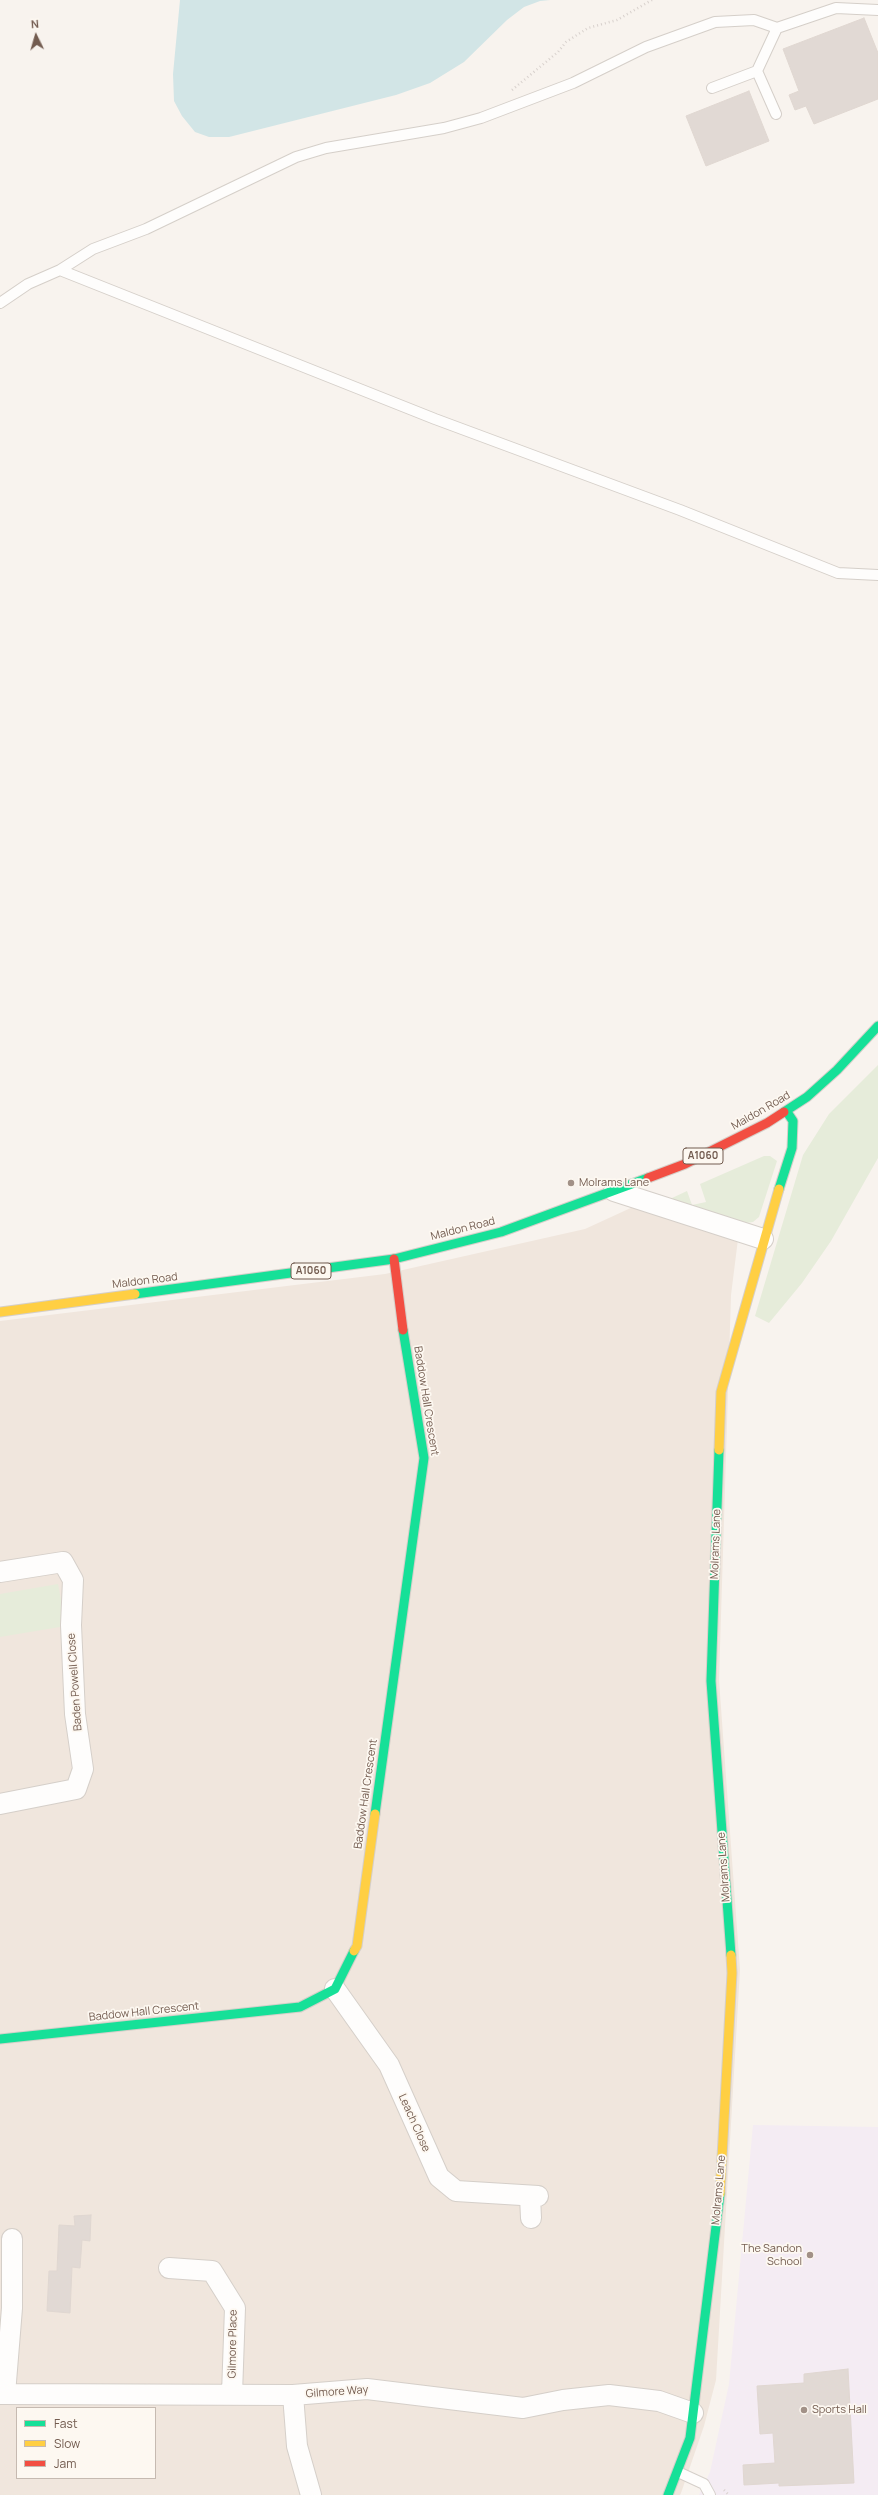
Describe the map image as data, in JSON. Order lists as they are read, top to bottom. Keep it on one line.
{"streets":{"street":["Maldon Road","A1060","Baddow Hall Crescent","Molrams Lane","Baden Powell Close","Leach Close","Gilmore Place","Gilmore Way"]},"crossings":[["Maldon Road","Baddow Hall Crescent"],["Maldon Road","Molrams Lane"],["Baddow Hall Crescent","Leach Close"],["Molrams Lane","Gilmore Way"],["Gilmore Place","Gilmore Way"]],"places":["Molrams Lane","The Sandon School","Sports Hall"],"legend":["Fast","Slow","Jam"],"north":"top"}
